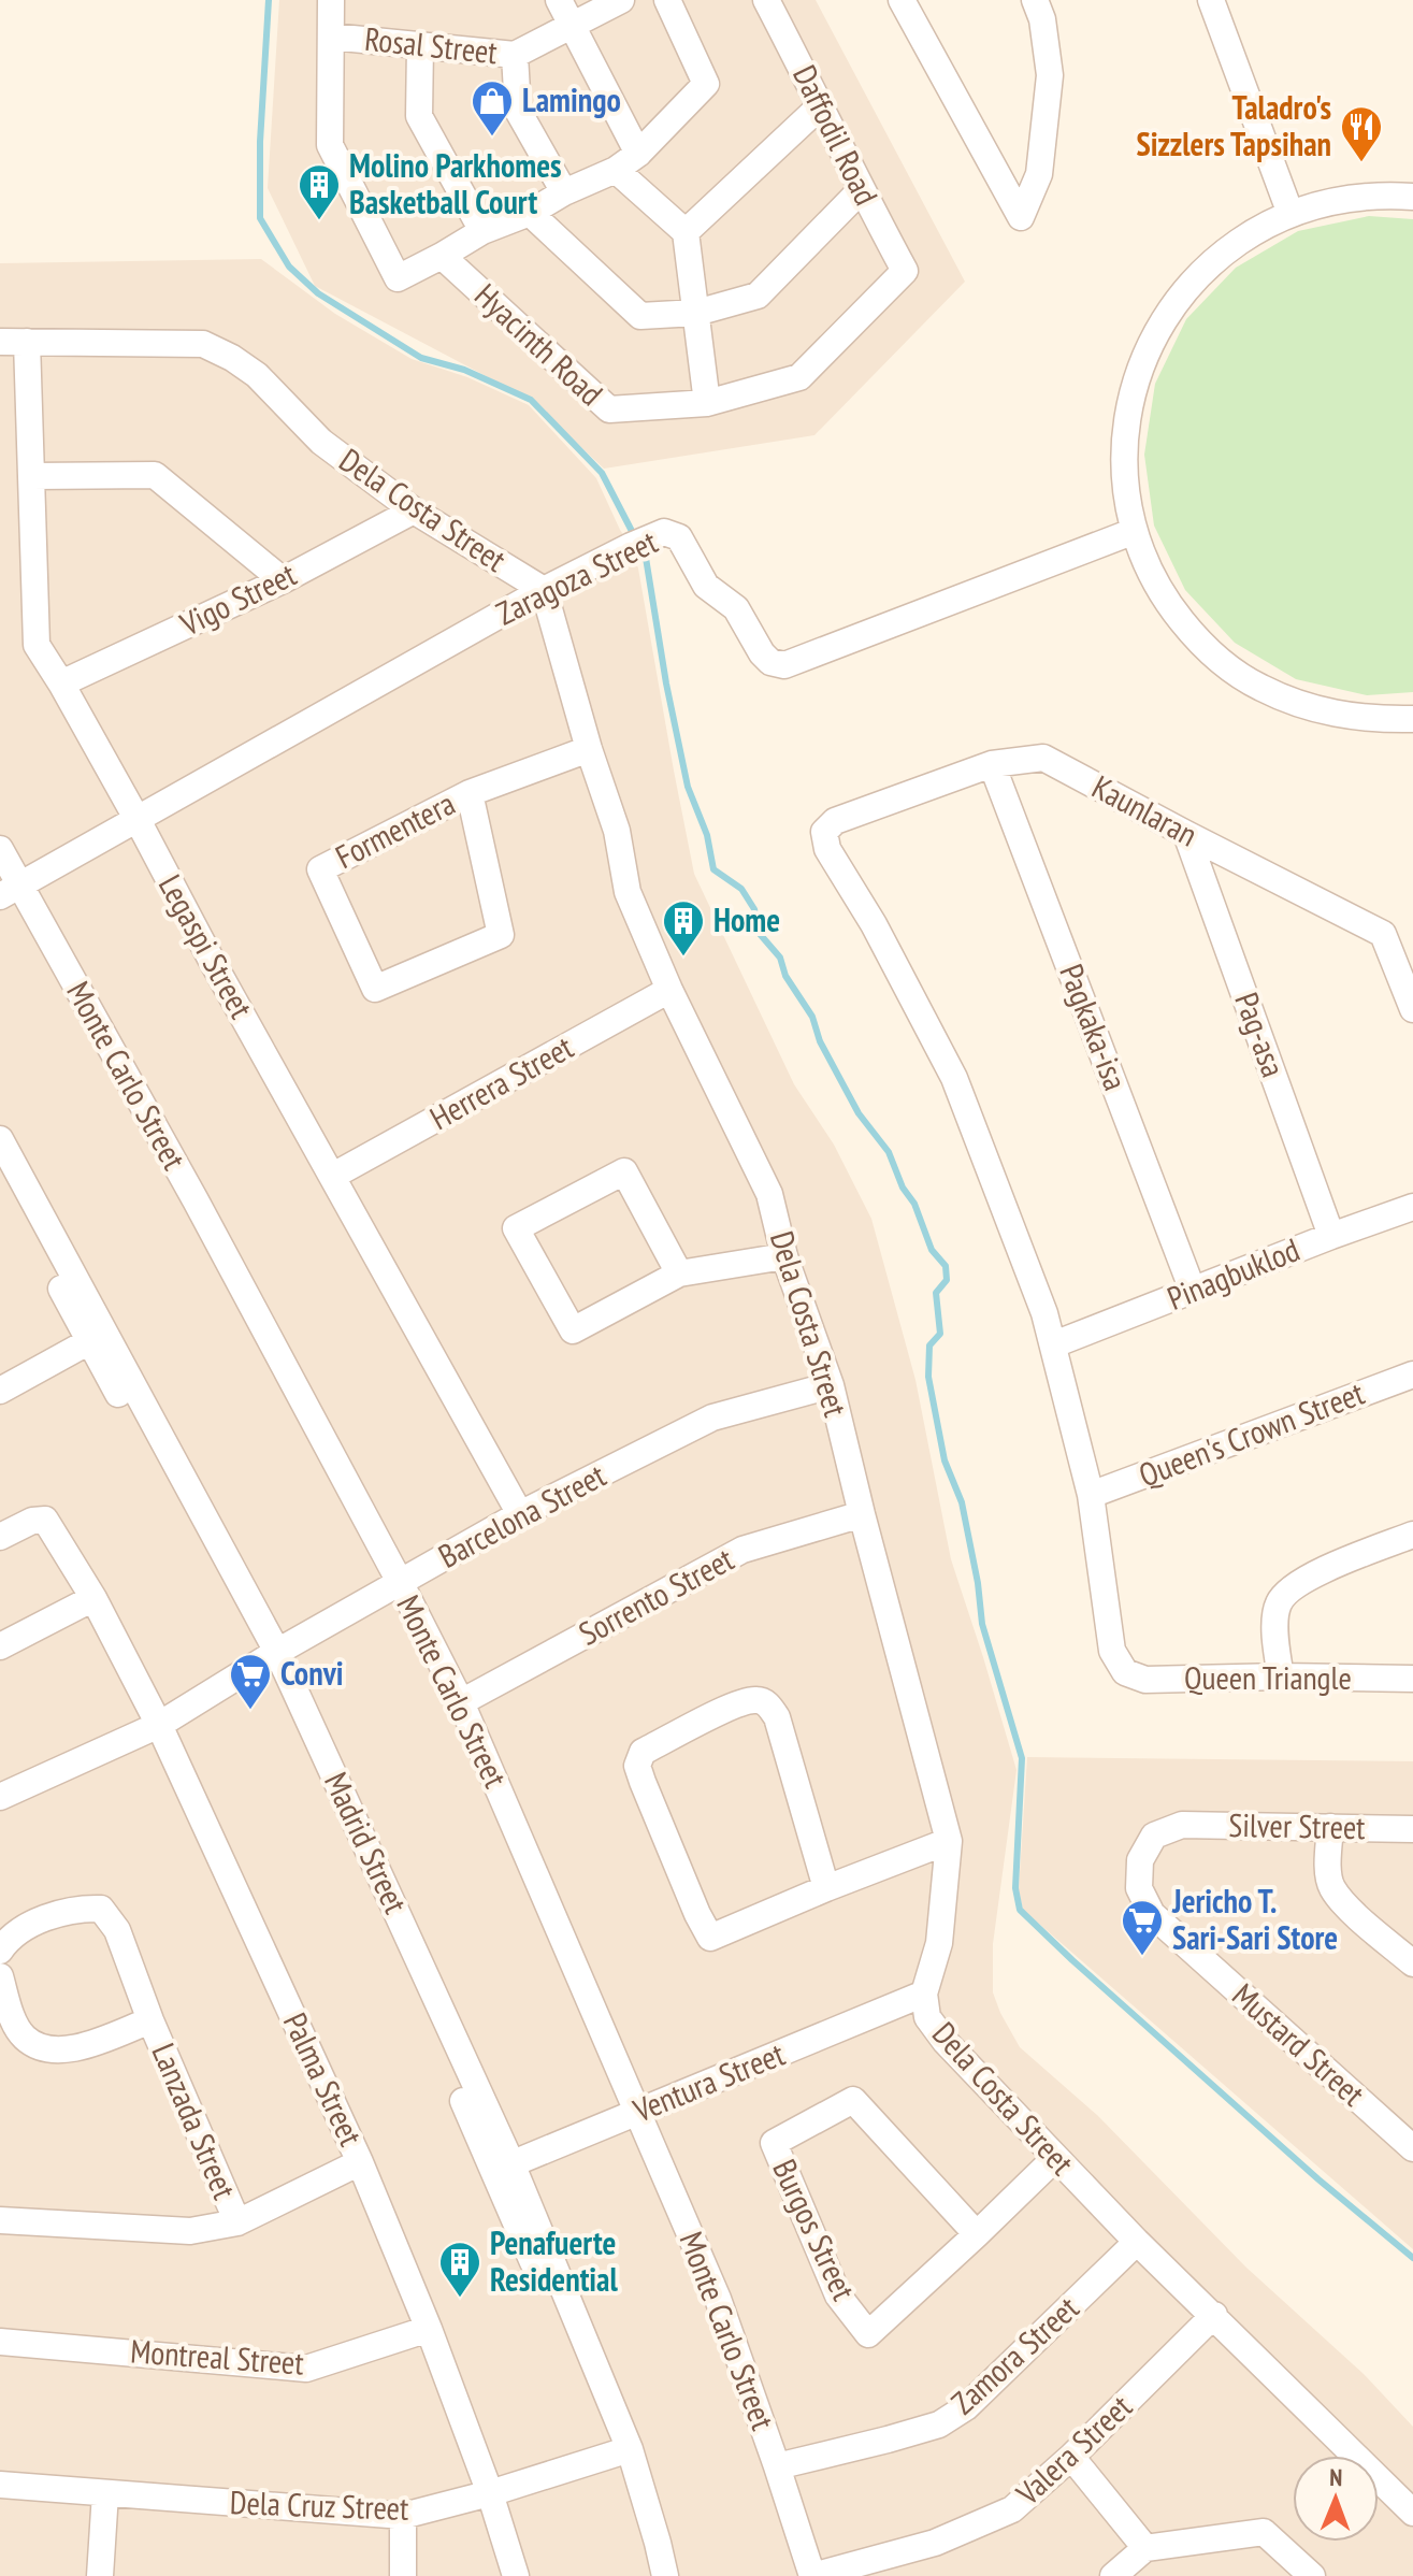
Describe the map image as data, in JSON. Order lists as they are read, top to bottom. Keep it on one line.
{"streets":{"street":["Rosal Street","Daffodil Road","Hyacinth Road","Dela Costa Street","Zaragoza Street","Vigo Street","Kaunlaran","Formentera","Legaspi Street","Pagkaka-isa","Pag-asa","Monte Carlo Street","Herrera Street","Pinagbuklod","Queen's Crown Street","Barcelona Street","Sorrento Street","Queen Triangle","Silver Street","Madrid Street","Mustard Street","Palma Street","Ventura Street","Lanzada Street","Burgos Street","Zamora Street","Montreal Street","Valera Street","Dela Cruz Street"]},"crossings":[["Daffodil Road","Hyacinth Road"],["Dela Costa Street","Zaragoza Street"],["Dela Costa Street","Vigo Street"],["Dela Costa Street","Formentera"],["Dela Costa Street","Legaspi Street"],["Dela Costa Street","Herrera Street"],["Dela Costa Street","Barcelona Street"],["Dela Costa Street","Sorrento Street"],["Dela Costa Street","Ventura Street"],["Dela Costa Street","Burgos Street"],["Dela Costa Street","Zamora Street"],["Dela Costa Street","Valera Street"],["Zaragoza Street","Legaspi Street"],["Zaragoza Street","Monte Carlo Street"],["Vigo Street","Legaspi Street"],["Kaunlaran","Pagkaka-isa"],["Kaunlaran","Pag-asa"],["Kaunlaran","Pinagbuklod"],["Legaspi Street","Herrera Street"],["Legaspi Street","Barcelona Street"],["Pagkaka-isa","Pinagbuklod"],["Pag-asa","Pinagbuklod"],["Monte Carlo Street","Barcelona Street"],["Monte Carlo Street","Sorrento Street"],["Monte Carlo Street","Ventura Street"],["Monte Carlo Street","Zamora Street"],["Monte Carlo Street","Valera Street"],["Queen's Crown Street","Queen Triangle"],["Barcelona Street","Madrid Street"],["Barcelona Street","Palma Street"],["Silver Street","Mustard Street"],["Madrid Street","Ventura Street"],["Madrid Street","Dela Cruz Street"],["Palma Street","Montreal Street"],["Palma Street","Dela Cruz Street"]],"places":{"shop":["Lamingo"],"restaurant":["Taladro's Sizzlers Tapsihan"],"building":["Molino Parkhomes Basketball Court","Home","Penafuerte Residential"],"supermarket":["Convi","Jericho T. Sari-Sari Store"]},"north":"top"}
